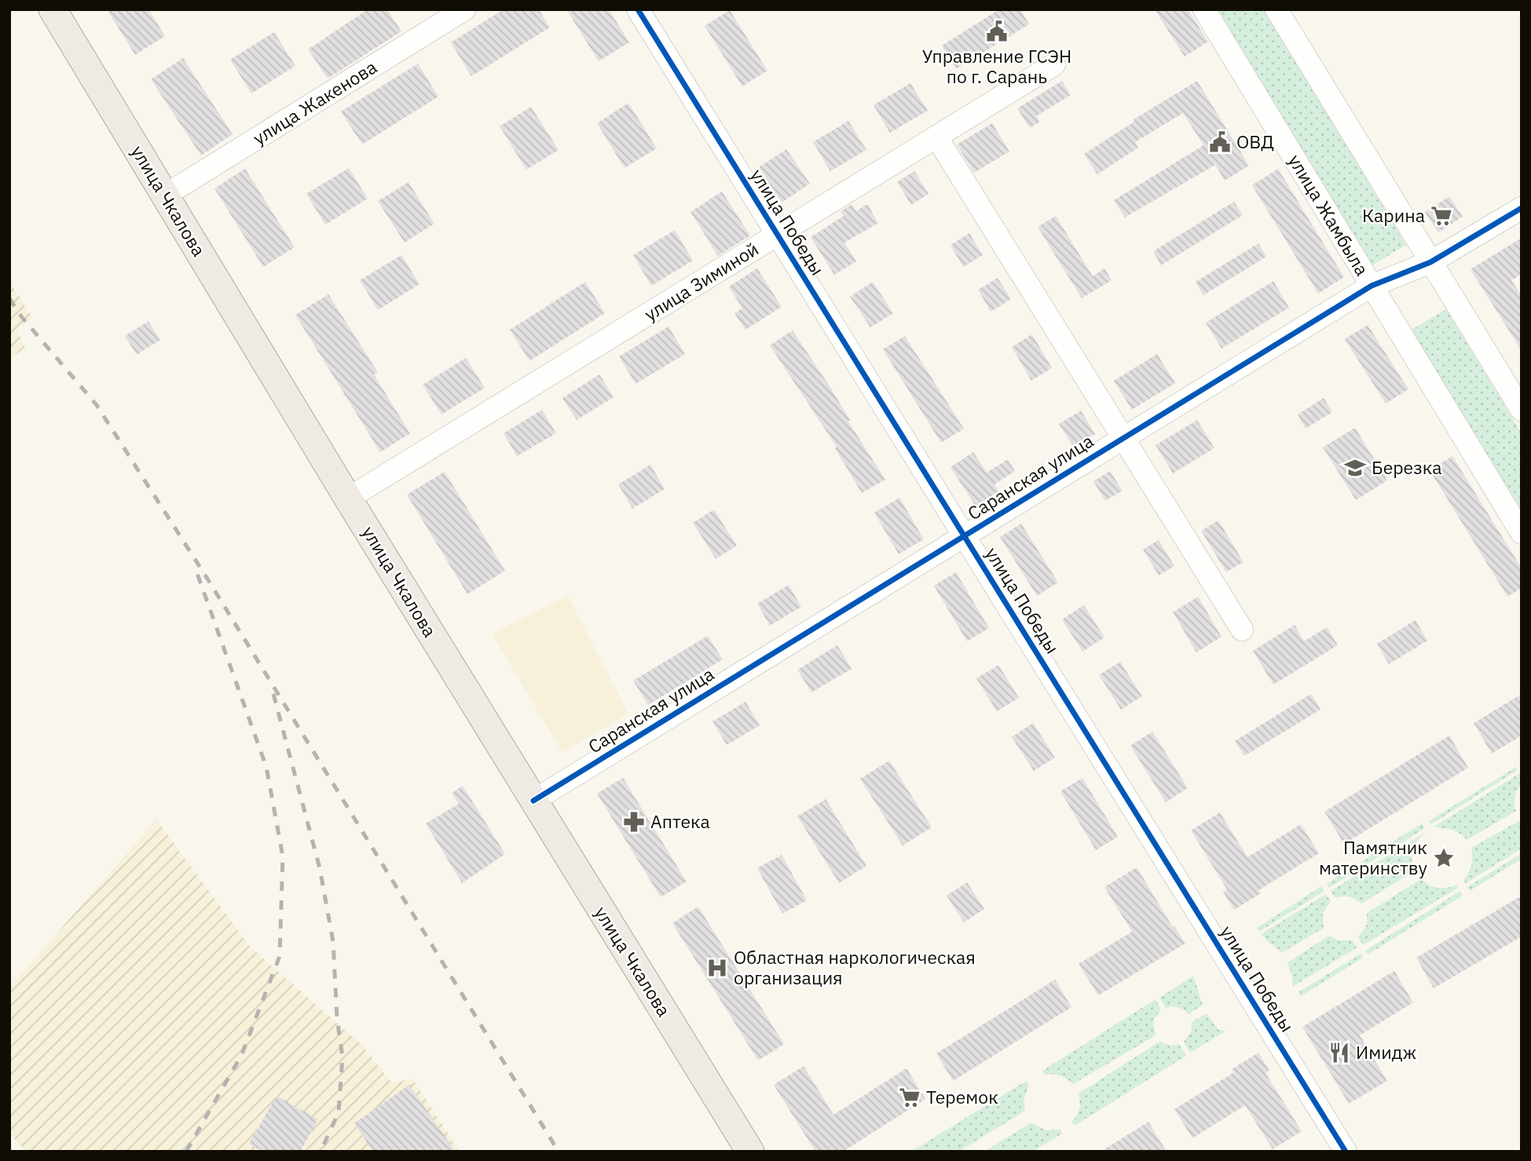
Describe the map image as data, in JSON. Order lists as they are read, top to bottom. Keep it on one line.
{"streets":{"main road":["улица Чкалова"],"street":["улица Жакенова","улица Жамбыла","улица Победы","улица Зиминой","Саранская улица"]},"crossings":[["улица Жакенова","улица Чкалова"],["улица Чкалова","улица Зиминой"],["улица Чкалова","Саранская улица"],["улица Жамбыла","Саранская улица"],["улица Победы","улица Зиминой"],["улица Победы","Саранская улица"]],"places":{"public building":["Управление ГСЭН по г. Сарань","ОВД"],"supermarket":["Карина","Теремок"],"school or university":["Березка"],"pharmacy":["Аптека"],"place":["Памятник материнству"],"hospital":["Областная наркологическая организация"],"restaurant":["Имидж"]}}
